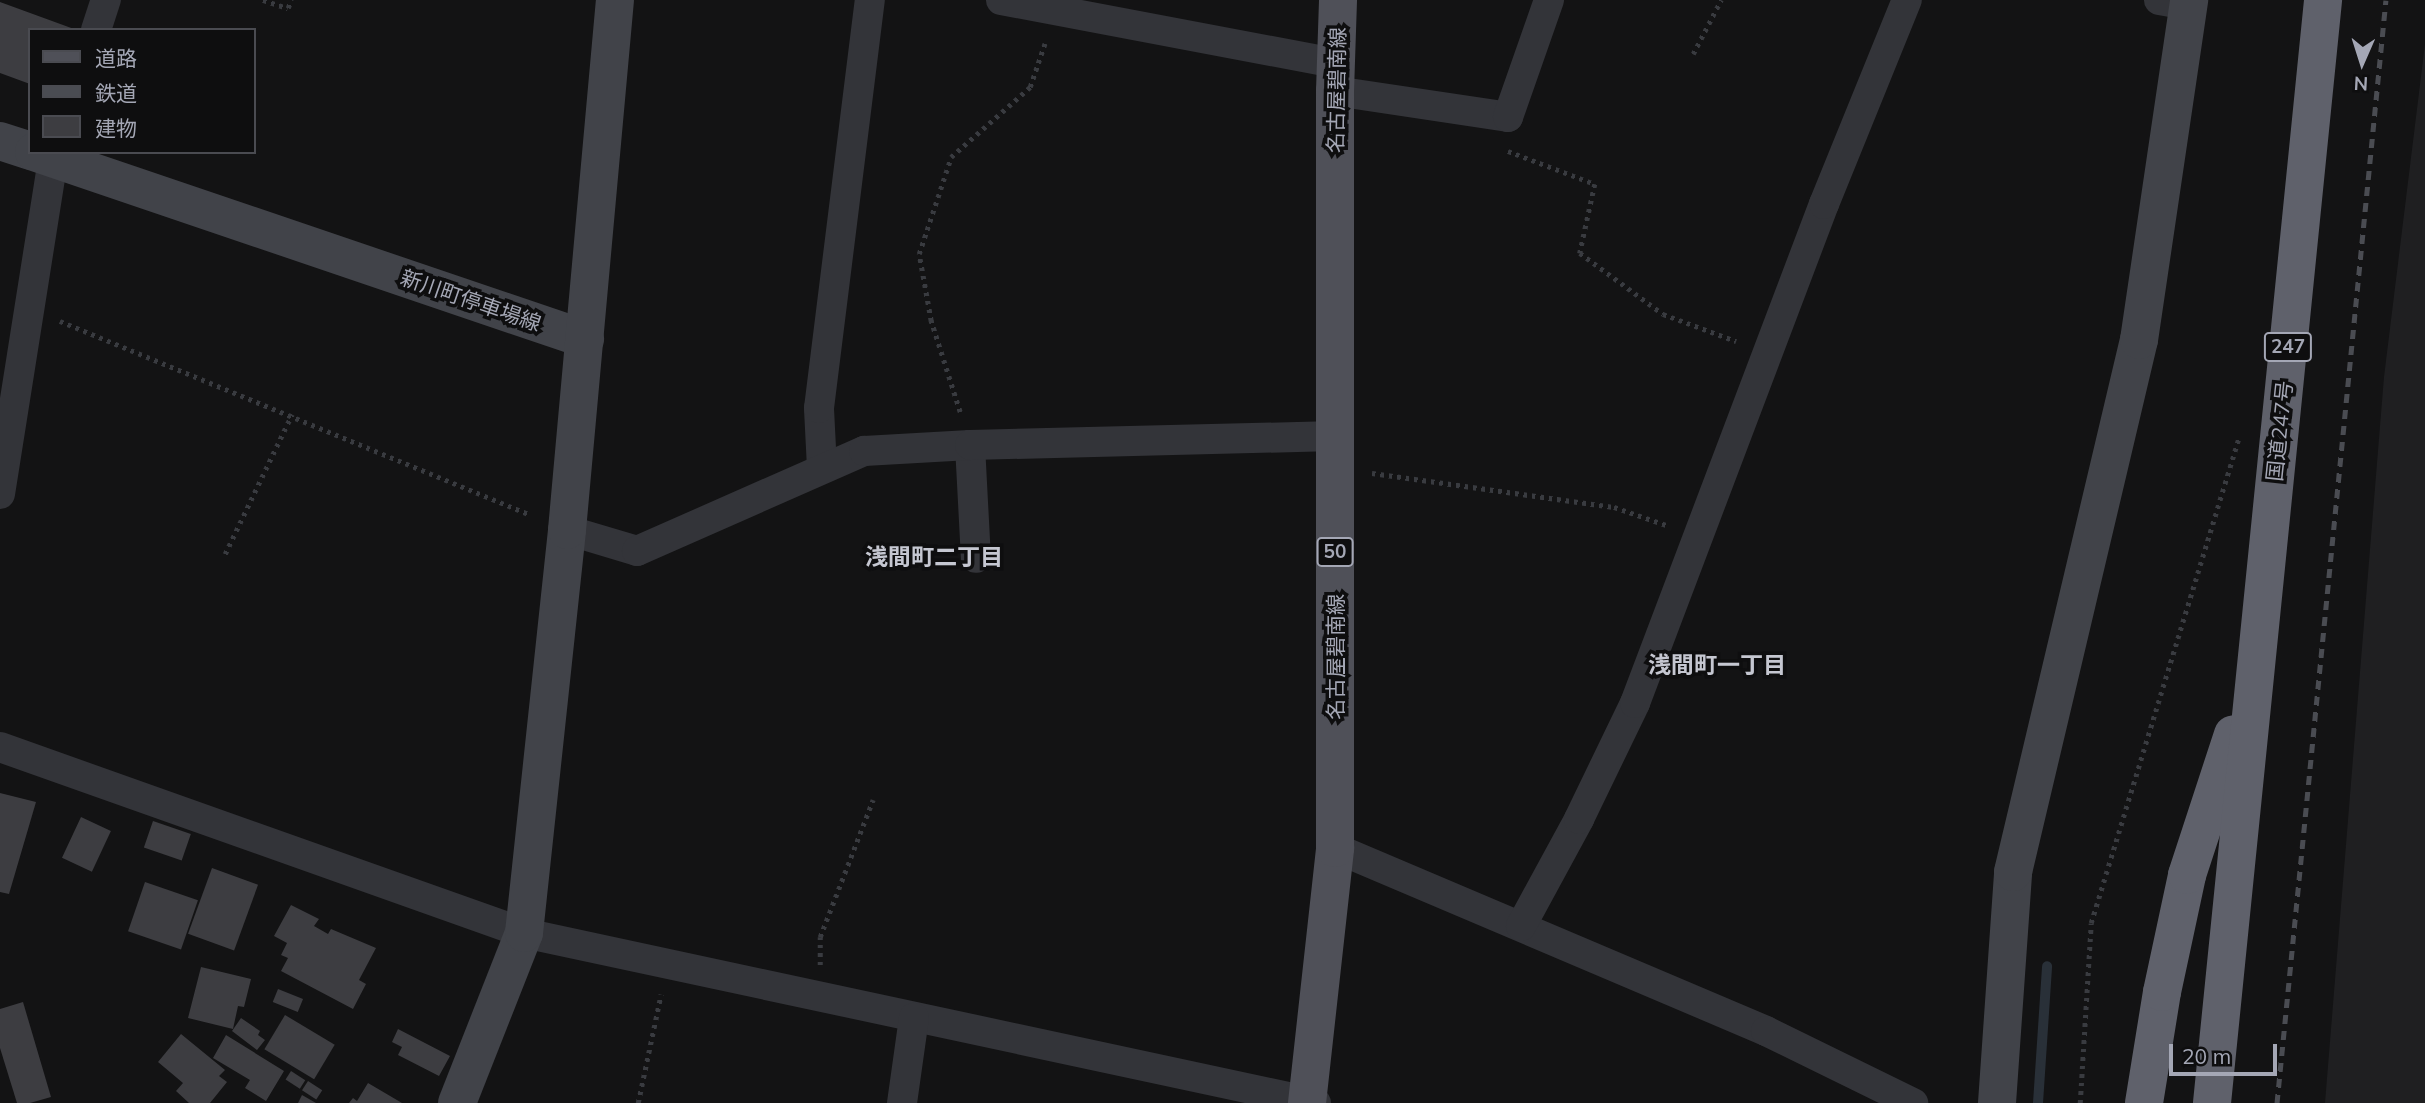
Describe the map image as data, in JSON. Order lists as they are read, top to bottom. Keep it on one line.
{"streets":{"highway":["247","国道247号"],"main road":["名古屋碧南線","50"],"street":["新川町停車場線"]},"districts":["浅間町二丁目","浅間町一丁目"],"legend":["道路","鉄道","建物"],"scale_bar":"20 m","north":"bottom"}
